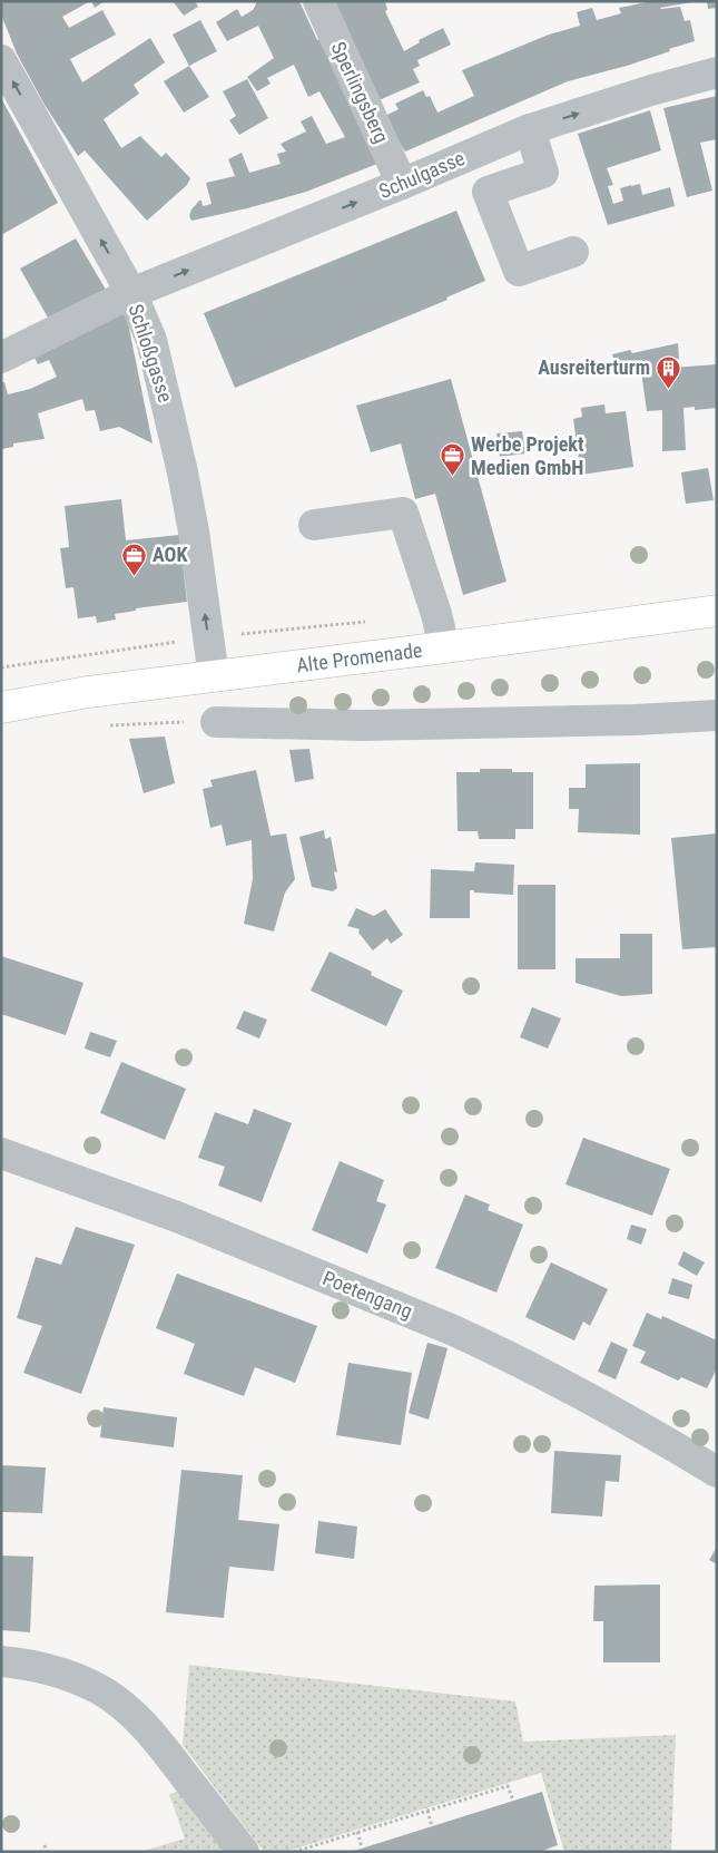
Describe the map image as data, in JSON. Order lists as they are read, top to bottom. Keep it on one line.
{"streets":{"main road":["Alte Promenade"],"street":["Sperlingsberg","Schulgasse","Schloßgasse","Poetengang"]},"crossings":[["Sperlingsberg","Schulgasse"],["Schulgasse","Schloßgasse"],["Schloßgasse","Alte Promenade"]],"one_way":["Schulgasse","Schloßgasse"],"places":{"building":["Ausreiterturm"],"office":["Werbe Projekt Medien GmbH","AOK"]}}
